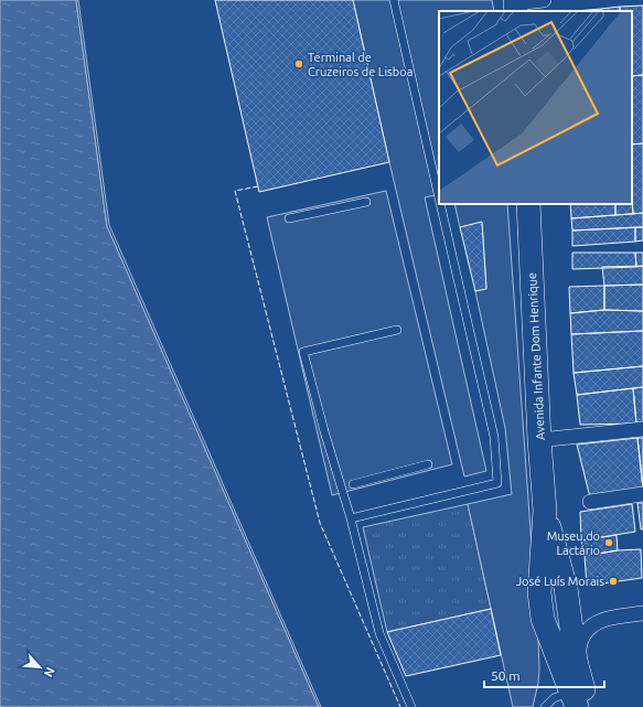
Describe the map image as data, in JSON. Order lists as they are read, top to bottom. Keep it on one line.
{"streets":{"main road":["Avenida Infante Dom Henrique"]},"places":["Terminal de Cruzeiros de Lisboa","Museu do Lactário","José Luís Morais"],"scale_bar":"50 m","north":"bottom right"}
